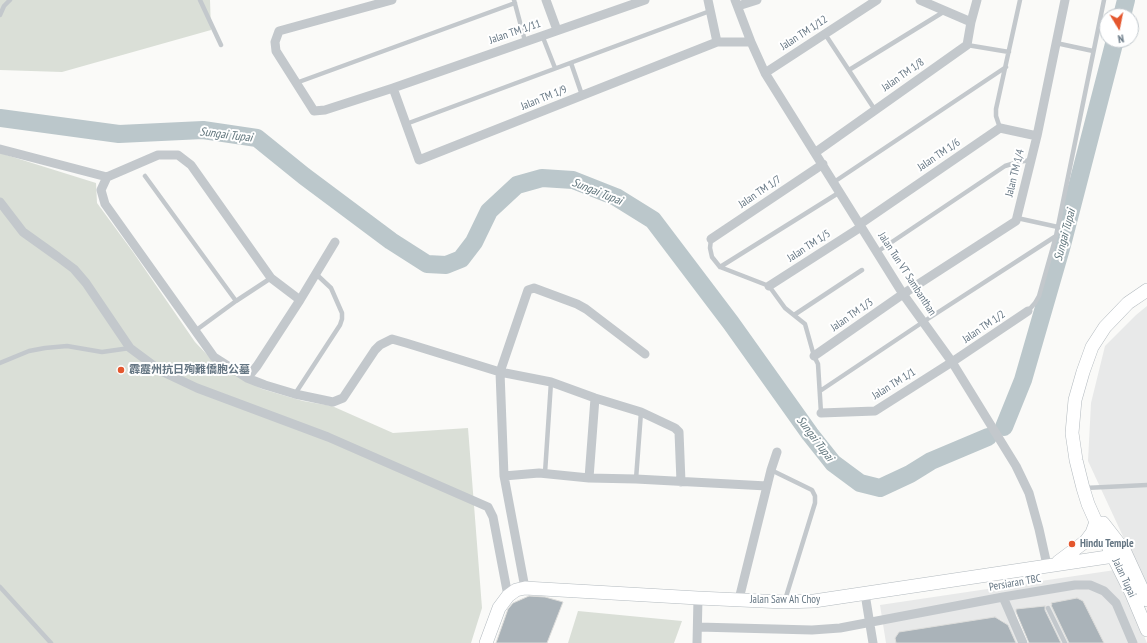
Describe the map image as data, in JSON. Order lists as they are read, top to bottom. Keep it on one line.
{"streets":{"street":["Jalan TM 1/11","Jalan TM 1/12","Jalan TM 1/8","Jalan TM 1/9","Jalan TM 1/6","Jalan TM 1/4","Jalan TM 1/7","Jalan TM 1/5","Jalan Tun VT Sambanthan","Jalan TM 1/3","Jalan TM 1/2","Jalan TM 1/1","Jalan Tupai","Persiaran TBC","Jalan Saw Ah Choy"]},"crossings":[["Jalan TM 1/11","Jalan TM 1/9"],["Jalan TM 1/12","Jalan Tun VT Sambanthan"],["Jalan TM 1/8","Jalan Tun VT Sambanthan"],["Jalan TM 1/9","Jalan Tun VT Sambanthan"],["Jalan TM 1/6","Jalan TM 1/5"],["Jalan TM 1/6","Jalan Tun VT Sambanthan"],["Jalan TM 1/7","Jalan Tun VT Sambanthan"],["Jalan TM 1/5","Jalan Tun VT Sambanthan"],["Jalan Tun VT Sambanthan","Jalan TM 1/3"],["Jalan Tun VT Sambanthan","Jalan TM 1/2"],["Jalan Tun VT Sambanthan","Jalan TM 1/1"],["Jalan Tun VT Sambanthan","Jalan Saw Ah Choy"],["Jalan TM 1/2","Jalan TM 1/1"],["Jalan Tupai","Jalan Saw Ah Choy"]],"water":["Sungai Tupai"],"places":["霹靂州抗日殉難僑胞公墓","Hindu Temple"],"north":"bottom"}
